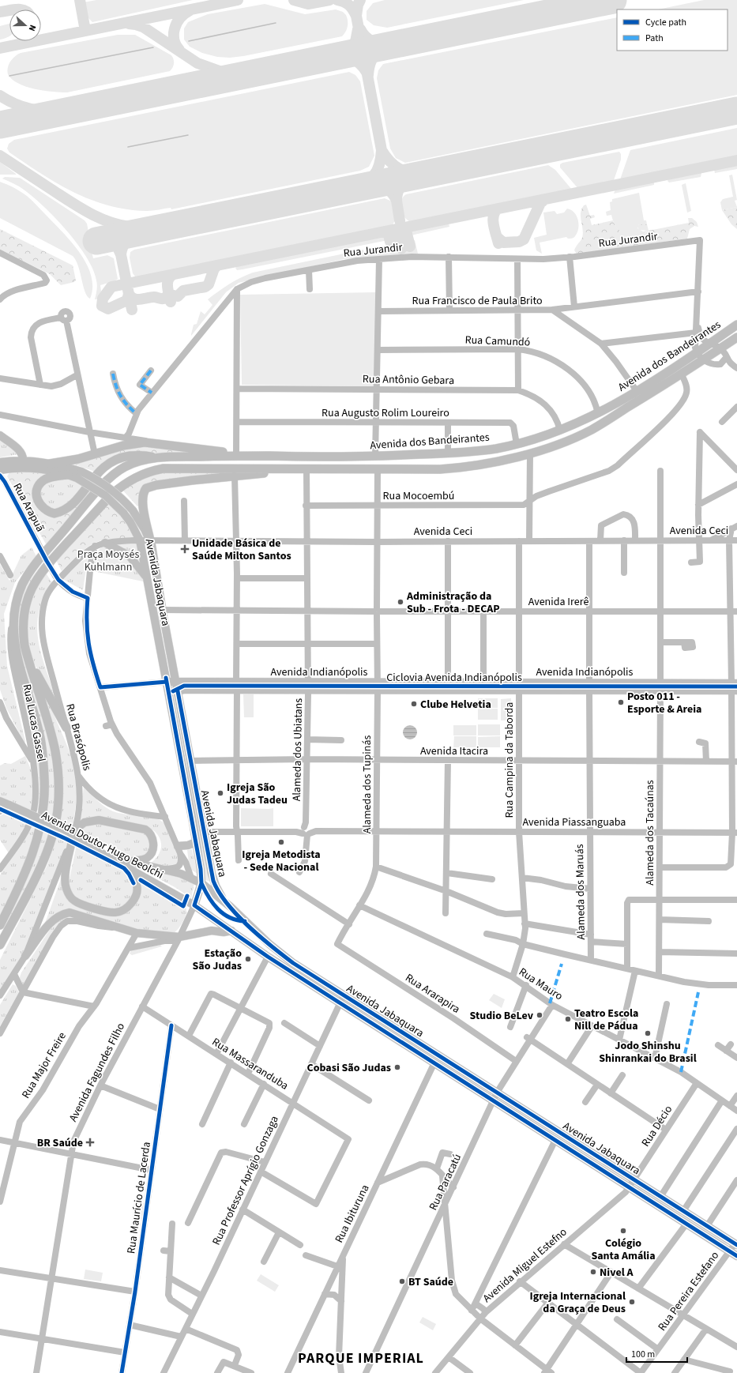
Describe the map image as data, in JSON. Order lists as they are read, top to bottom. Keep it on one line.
{"streets":{"highway":["Avenida dos Bandeirantes"],"main road":["Avenida Jabaquara","Avenida Indianópolis","Avenida Doutor Hugo Beolchi"],"street":["Rua Jurandir","Rua Francisco de Paula Brito","Rua Camundó","Rua Antônio Gebara","Rua Augusto Rolim Loureiro","Rua Mocoembú","Rua Arapuã","Avenida Ceci","Avenida Irerê","Rua Lucas Gassel","Rua Brasópolis","Alameda dos Ubiatans","Avenida Itacira","Rua Campina da Taborda","Alameda dos Tupinás","Avenida Piassanguaba","Alameda dos Tacaúnas","Alameda dos Maruás","Rua Mauro","Rua Ararapira","Rua Massaranduba","Rua Major Freire","Avenida Fagundes Filho","Rua Décio","Rua Professor Aprígio Gonzaga","Rua Paracatú","Rua Maurício de Lacerda","Rua Ibituruna","Avenida Miguel Estefno","Rua Pereira Estefano"],"cycle path":["Ciclovia Avenida Indianópolis"]},"crossings":[["Rua Francisco de Paula Brito","Avenida dos Bandeirantes"],["Rua Camundó","Avenida dos Bandeirantes"],["Avenida dos Bandeirantes","Rua Antônio Gebara"],["Avenida dos Bandeirantes","Rua Augusto Rolim Loureiro"],["Avenida dos Bandeirantes","Rua Mocoembú"],["Avenida dos Bandeirantes","Rua Lucas Gassel"],["Avenida dos Bandeirantes","Alameda dos Ubiatans"],["Avenida dos Bandeirantes","Alameda dos Tupinás"],["Rua Mocoembú","Alameda dos Ubiatans"],["Rua Mocoembú","Alameda dos Tupinás"],["Rua Arapuã","Rua Brasópolis"],["Avenida Ceci","Avenida Jabaquara"],["Avenida Ceci","Rua Brasópolis"],["Avenida Ceci","Alameda dos Ubiatans"],["Avenida Ceci","Rua Campina da Taborda"],["Avenida Ceci","Alameda dos Tupinás"],["Avenida Ceci","Alameda dos Tacaúnas"],["Avenida Ceci","Alameda dos Maruás"],["Avenida Jabaquara","Avenida Irerê"],["Avenida Jabaquara","Avenida Indianópolis"],["Avenida Jabaquara","Rua Brasópolis"],["Avenida Jabaquara","Avenida Itacira"],["Avenida Jabaquara","Avenida Piassanguaba"],["Avenida Jabaquara","Avenida Doutor Hugo Beolchi"],["Avenida Jabaquara","Avenida Fagundes Filho"],["Avenida Jabaquara","Rua Décio"],["Avenida Jabaquara","Rua Professor Aprígio Gonzaga"],["Avenida Jabaquara","Rua Paracatú"],["Avenida Jabaquara","Rua Ibituruna"],["Avenida Jabaquara","Avenida Miguel Estefno"],["Avenida Jabaquara","Rua Pereira Estefano"],["Avenida Irerê","Alameda dos Ubiatans"],["Avenida Irerê","Rua Campina da Taborda"],["Avenida Irerê","Alameda dos Tupinás"],["Avenida Irerê","Alameda dos Tacaúnas"],["Avenida Irerê","Alameda dos Maruás"],["Avenida Indianópolis","Alameda dos Ubiatans"],["Avenida Indianópolis","Rua Campina da Taborda"],["Avenida Indianópolis","Alameda dos Tupinás"],["Avenida Indianópolis","Alameda dos Tacaúnas"],["Avenida Indianópolis","Alameda dos Maruás"],["Alameda dos Ubiatans","Avenida Itacira"],["Alameda dos Ubiatans","Avenida Piassanguaba"],["Avenida Itacira","Rua Campina da Taborda"],["Avenida Itacira","Alameda dos Tupinás"],["Avenida Itacira","Alameda dos Tacaúnas"],["Avenida Itacira","Alameda dos Maruás"],["Rua Campina da Taborda","Avenida Piassanguaba"],["Rua Campina da Taborda","Rua Mauro"],["Alameda dos Tupinás","Avenida Piassanguaba"],["Alameda dos Tupinás","Rua Mauro"],["Alameda dos Tupinás","Rua Ararapira"],["Avenida Piassanguaba","Alameda dos Tacaúnas"],["Avenida Piassanguaba","Alameda dos Maruás"],["Avenida Doutor Hugo Beolchi","Avenida Fagundes Filho"],["Rua Mauro","Rua Décio"],["Rua Mauro","Rua Paracatú"],["Rua Ararapira","Rua Paracatú"],["Rua Massaranduba","Avenida Fagundes Filho"],["Rua Massaranduba","Rua Professor Aprígio Gonzaga"],["Rua Massaranduba","Rua Maurício de Lacerda"],["Rua Décio","Avenida Miguel Estefno"]],"districts":["PARQUE IMPERIAL"],"parks":["Praça Moysés Kuhlmann"],"places":{"health":["Unidade Básica de Saúde Milton Santos","BR Saúde"],"other":["Administração da Sub - Frota - DECAP","Posto 011 - Esporte & Areia","Clube Helvetia","Igreja São Judas Tadeu","Igreja Metodista - Sede Nacional","Estação São Judas","Studio BeLev","Teatro Escola Nill de Pádua","Jodo Shinshu Shinrankai do Brasil","Cobasi São Judas","Colégio Santa Amália","Nivel A","BT Saúde","Igreja Internacional da Graça de Deus"]},"legend":["Cycle path","Path"],"scale_bar":"100 m","north":"right"}
